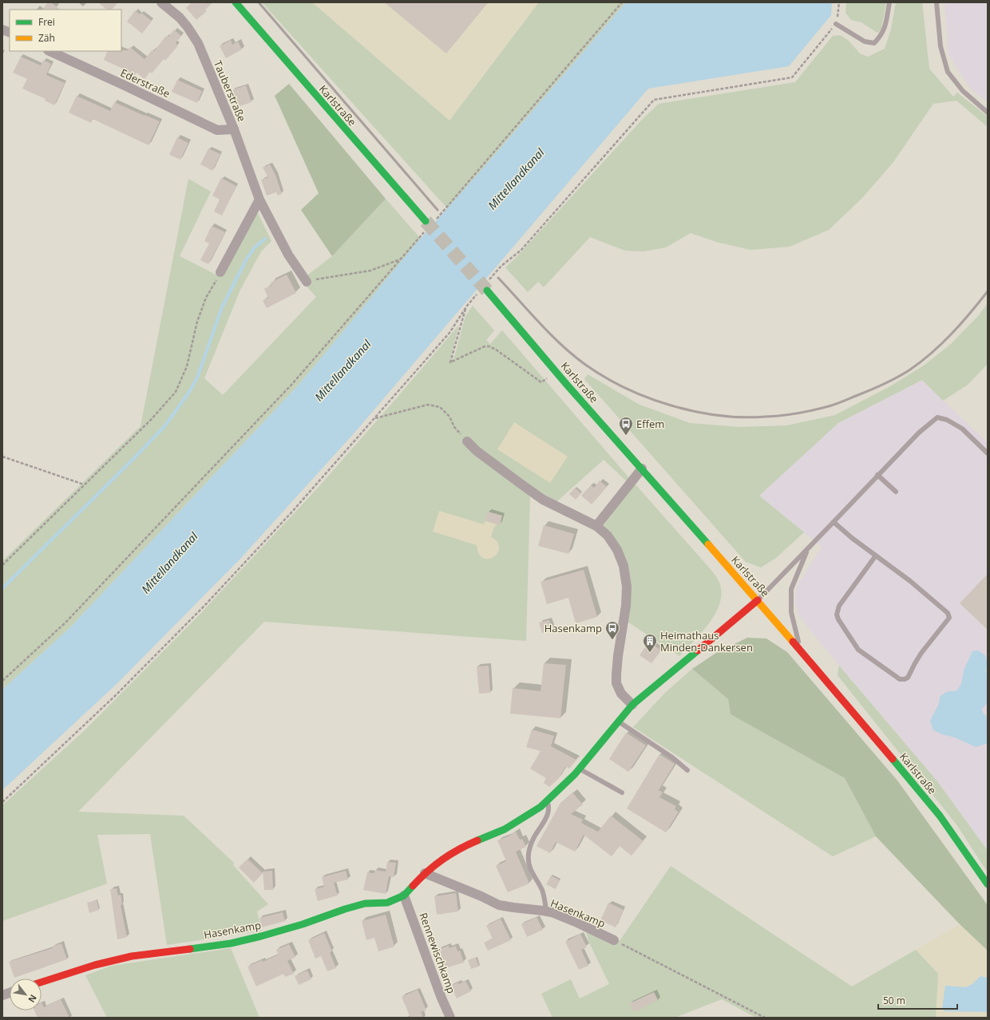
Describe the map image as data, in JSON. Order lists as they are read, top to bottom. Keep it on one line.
{"streets":{"street":["Ederstraße","Tauberstraße","Karlstraße","Hasenkamp","Rennewischkamp"]},"crossings":[["Ederstraße","Tauberstraße"],["Karlstraße","Hasenkamp"],["Hasenkamp","Rennewischkamp"]],"water":["Mittellandkanal"],"places":{"bus stop":["Effem","Hasenkamp"],"building":["Heimathaus Minden-Dankersen"]},"legend":["Frei","Zäh"],"scale_bar":"50 m","north":"bottom right"}
